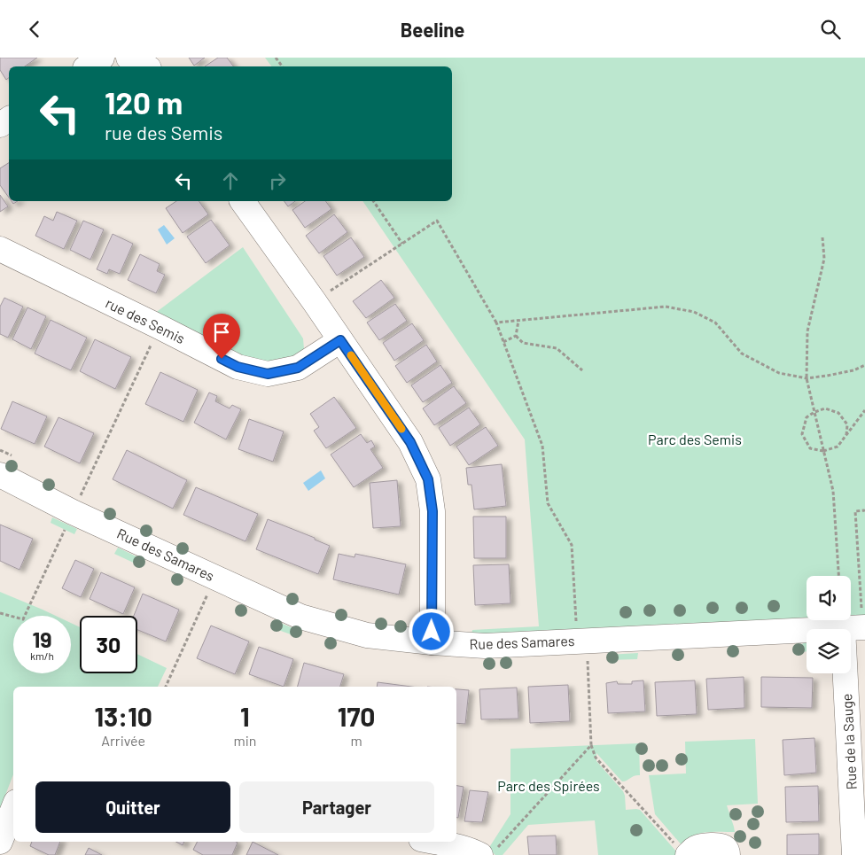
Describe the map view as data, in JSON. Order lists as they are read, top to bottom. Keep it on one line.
{"streets":{"street":["rue des Semis","Rue des Samares","Rue de la Sauge"]},"crossings":[["Rue des Samares","Rue de la Sauge"]],"parks":["Parc des Semis","Parc des Spirées"],"page":{"header":"Beeline","turn":["120 m","rue des Semis"],"speed":"19 km/h","limit":"30","eta":["13:10","Arrivée","1","min","170","m"],"buttons":["Quitter","Partager"]}}
